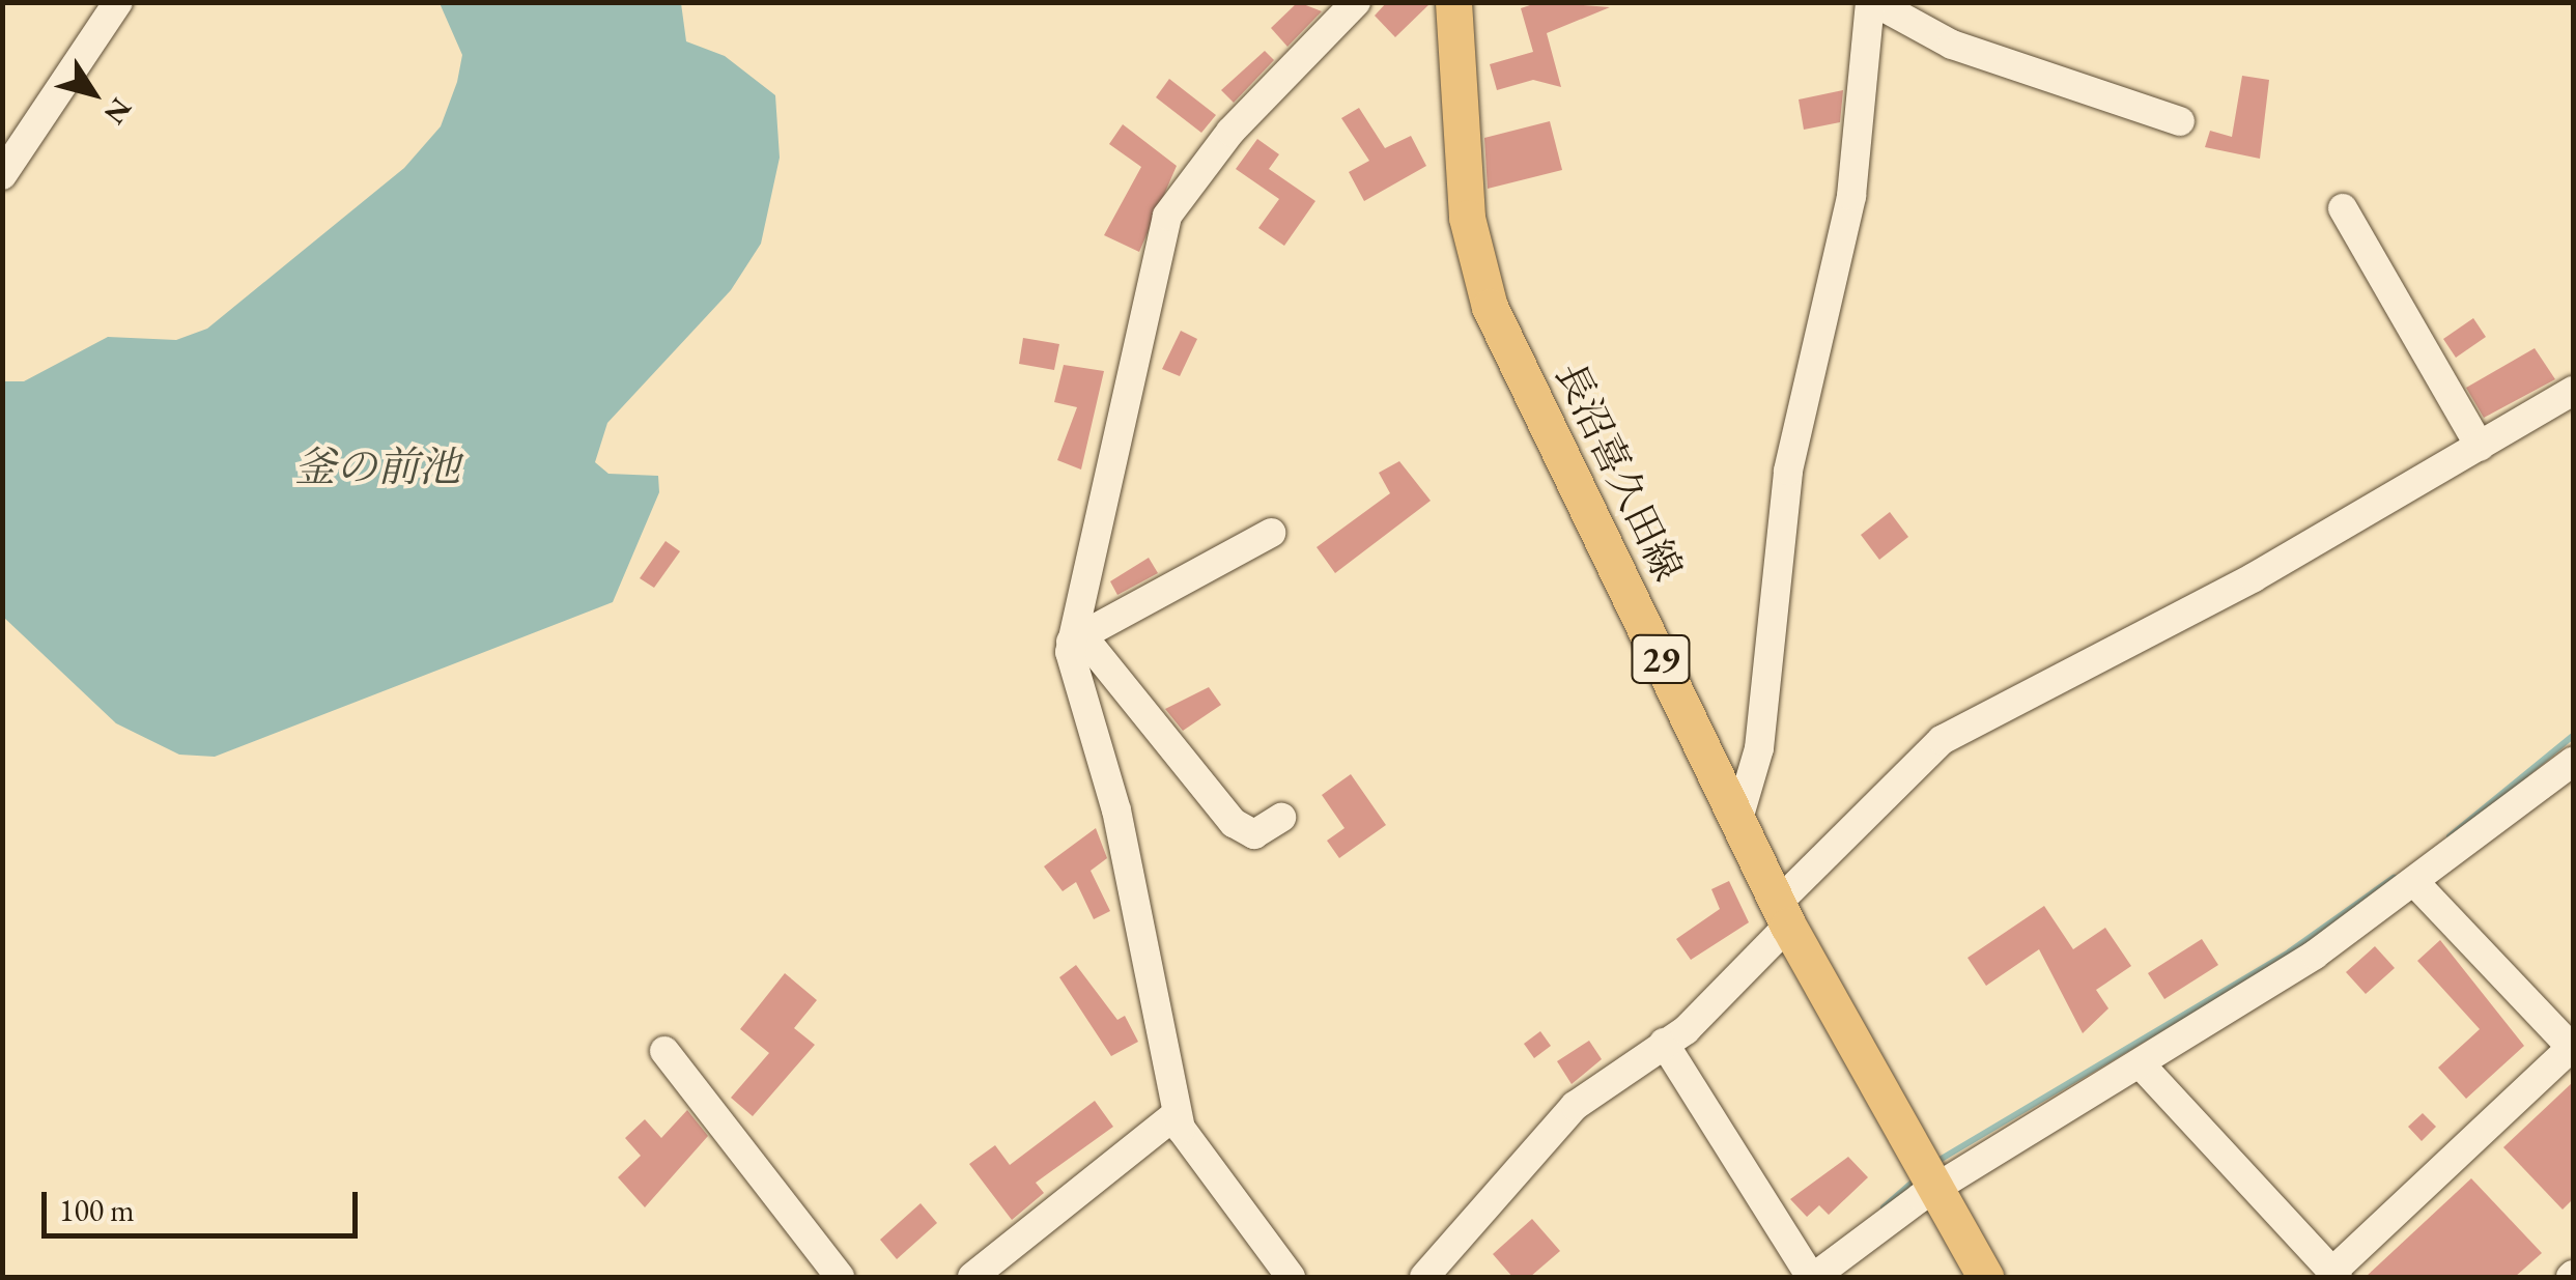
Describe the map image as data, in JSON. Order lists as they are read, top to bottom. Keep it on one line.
{"streets":{"main road":["長沼喜久田線","29"]},"water":["釜の前池"],"scale_bar":"100 m","north":"bottom right"}
